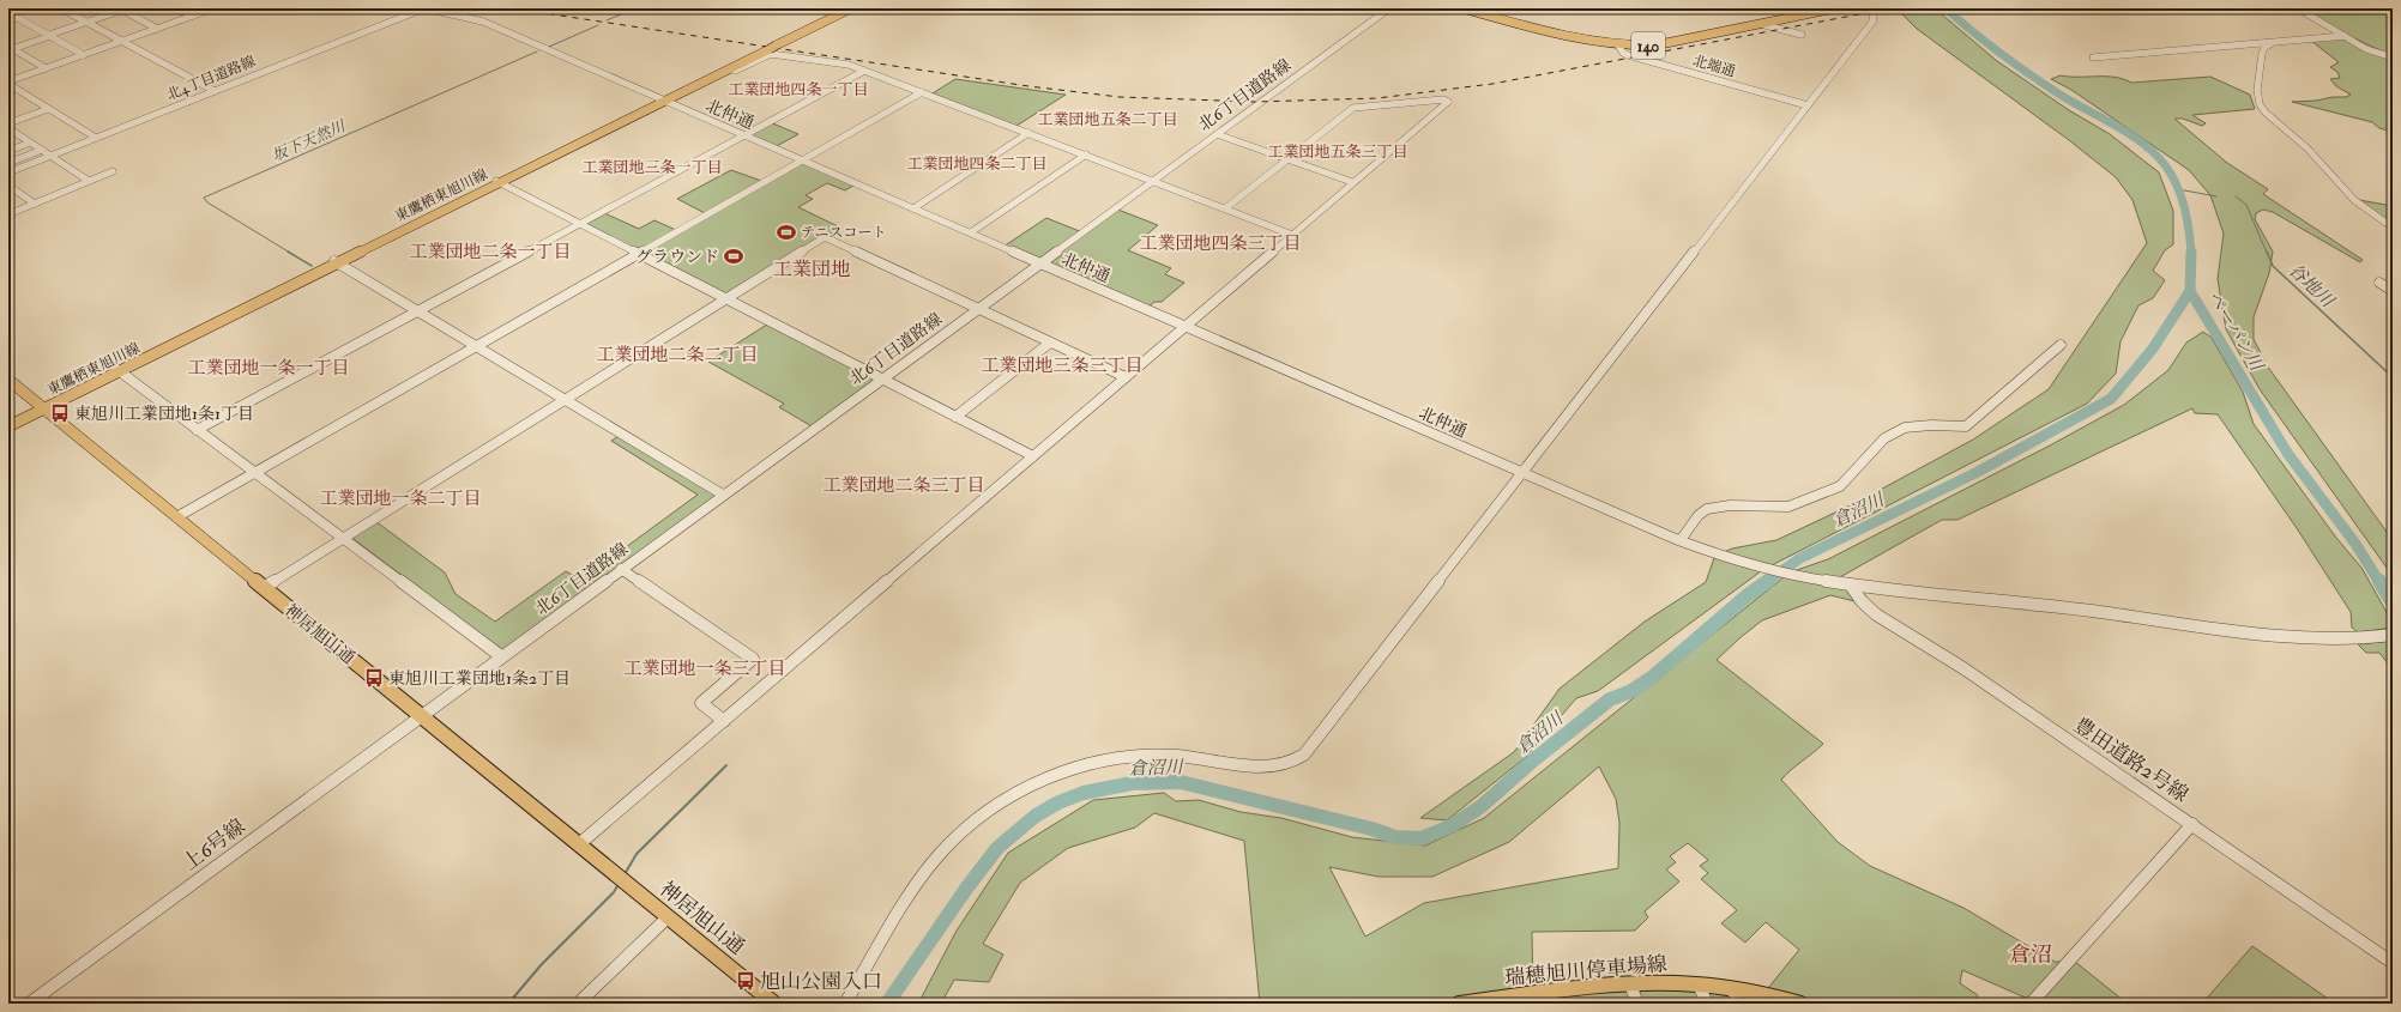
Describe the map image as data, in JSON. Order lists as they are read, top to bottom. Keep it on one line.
{"streets":{"main road":["140","東鷹栖東旭川線","神居旭山通","瑞穂旭川停車場線"],"street":["北端通","北4丁目道路線","北6丁目道路線","北仲通","豊田道路2号線","上6号線"]},"crossings":[["140","北端通"],["北4丁目道路線","北仲通"],["北6丁目道路線","北仲通"],["北6丁目道路線","神居旭山通"],["北6丁目道路線","上6号線"],["北仲通","東鷹栖東旭川線"],["北仲通","豊田道路2号線"],["東鷹栖東旭川線","神居旭山通"],["神居旭山通","上6号線"]],"districts":["工業団地四条一丁目","工業団地五条二丁目","工業団地五条三丁目","工業団地四条二丁目","工業団地三条一丁目","工業団地四条三丁目","工業団地二条一丁目","工業団地","工業団地二条二丁目","工業団地三条三丁目","工業団地一条一丁目","工業団地二条三丁目","工業団地一条二丁目","工業団地一条三丁目","倉沼"],"water":["坂下天然川","谷地川","ペーパン川","倉沼川"],"places":{"sports":["テニスコート","グラウンド"],"bus stop":["東旭川工業団地1条1丁目","東旭川工業団地1条2丁目","旭山公園入口"]}}
